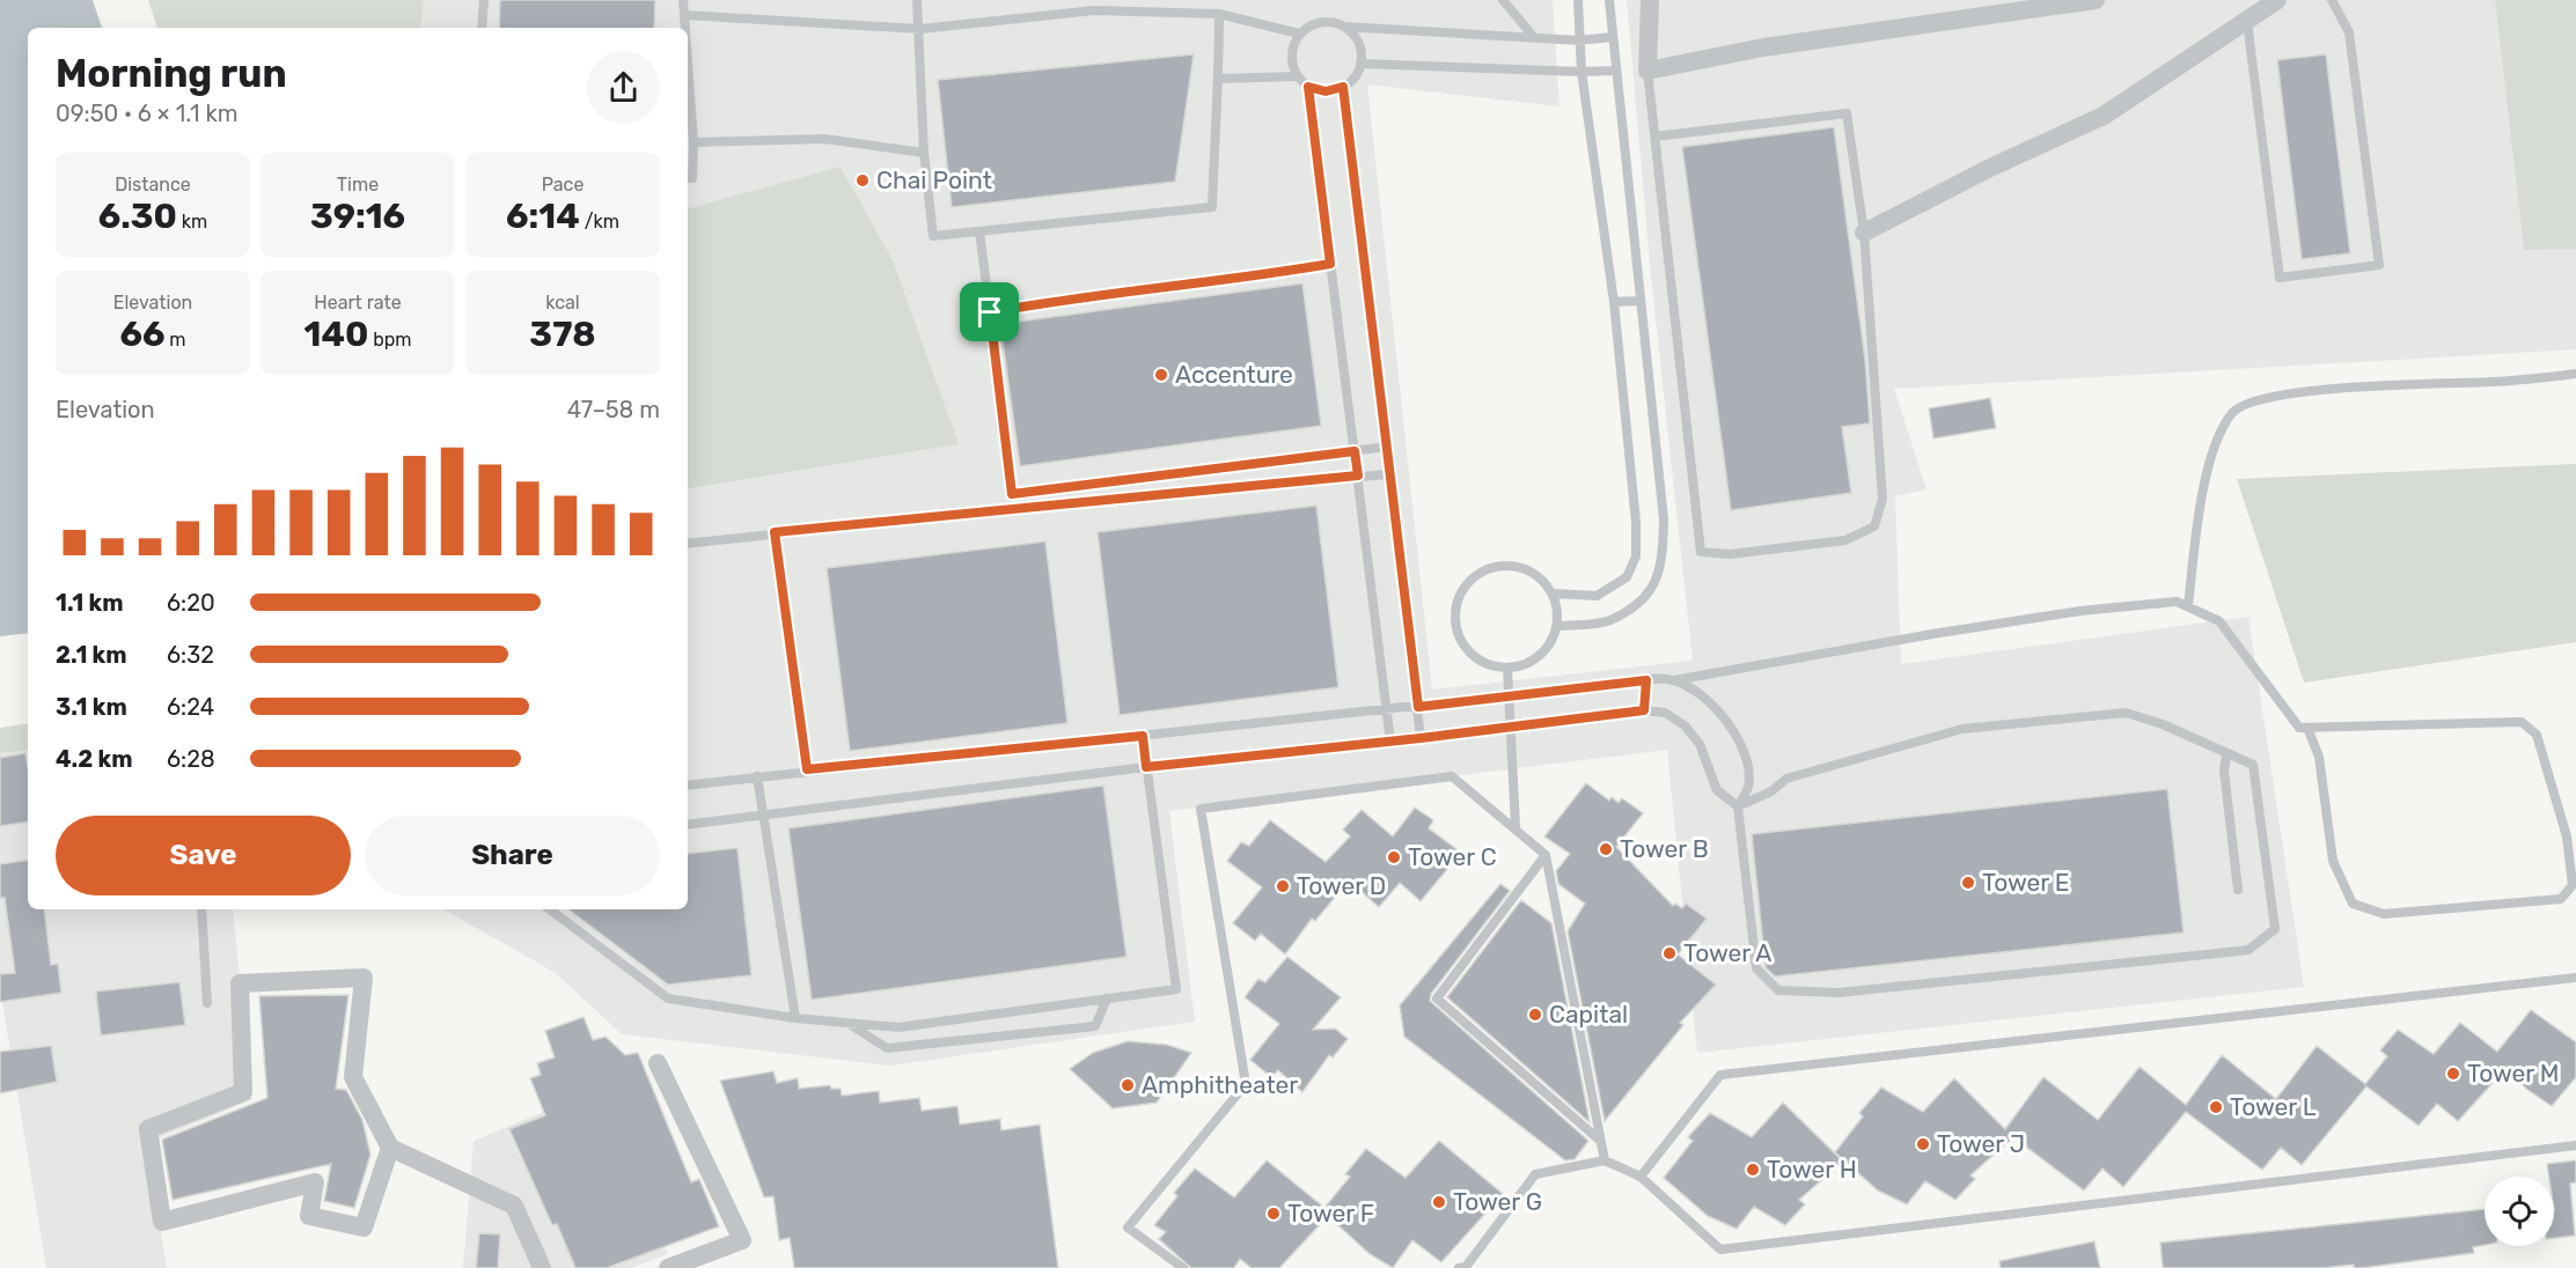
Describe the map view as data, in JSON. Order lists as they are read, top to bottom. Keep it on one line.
{"places":["Chai Point","Accenture","Tower B","Tower C","Tower E","Tower D","Tower A","Capital","Tower M","Amphitheater","Tower L","Tower J","Tower H","Tower G","Tower F"],"page":{"heading":["Morning run","09:50 · 6 × 1.1 km"],"stats":[["Distance","6.30 km"],["Time","39:16"],["Pace","6:14 /km"],["Elevation","66 m"],["Heart rate","140 bpm"],["kcal","378"]],"chart":["Elevation","47–58 m"],"list":[{"name":"1.1 km","note":"6:20"},{"name":"2.1 km","note":"6:32"},{"name":"3.1 km","note":"6:24"},{"name":"4.2 km","note":"6:28"}],"buttons":["Save","Share"]}}
